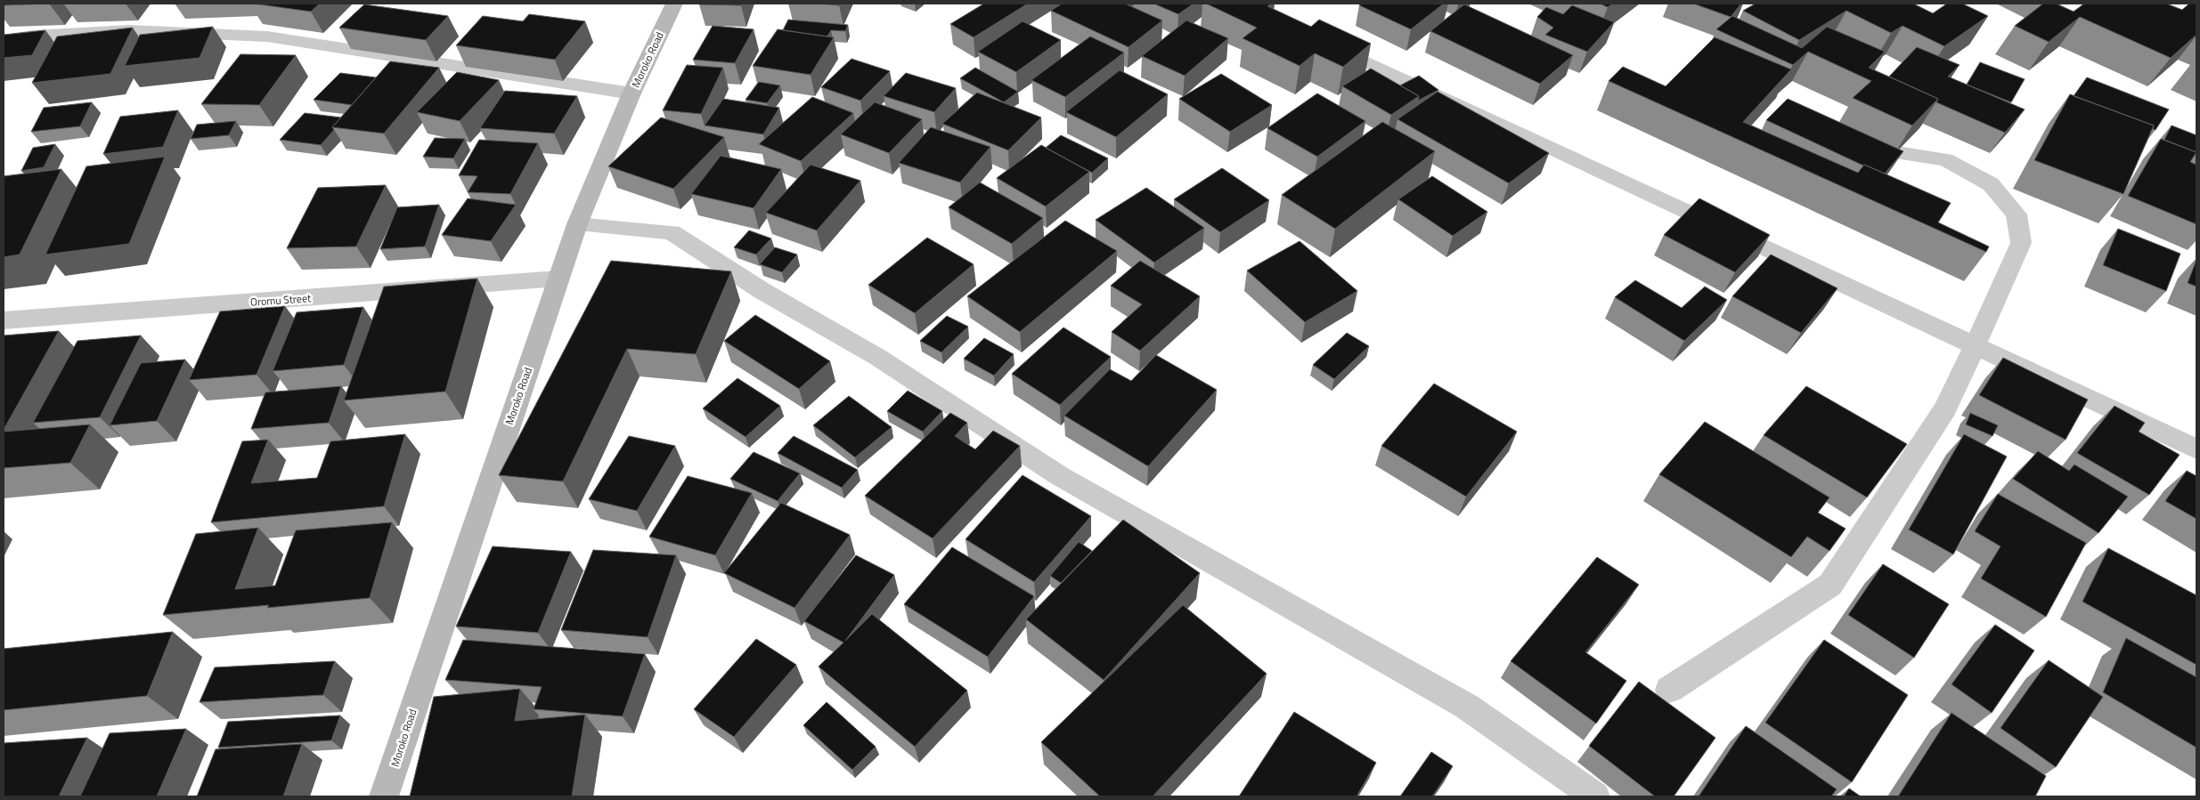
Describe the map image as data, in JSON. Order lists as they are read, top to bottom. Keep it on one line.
{"streets":{"street":["Moroko Road","Oromu Street"]},"crossings":[["Moroko Road","Oromu Street"]]}
